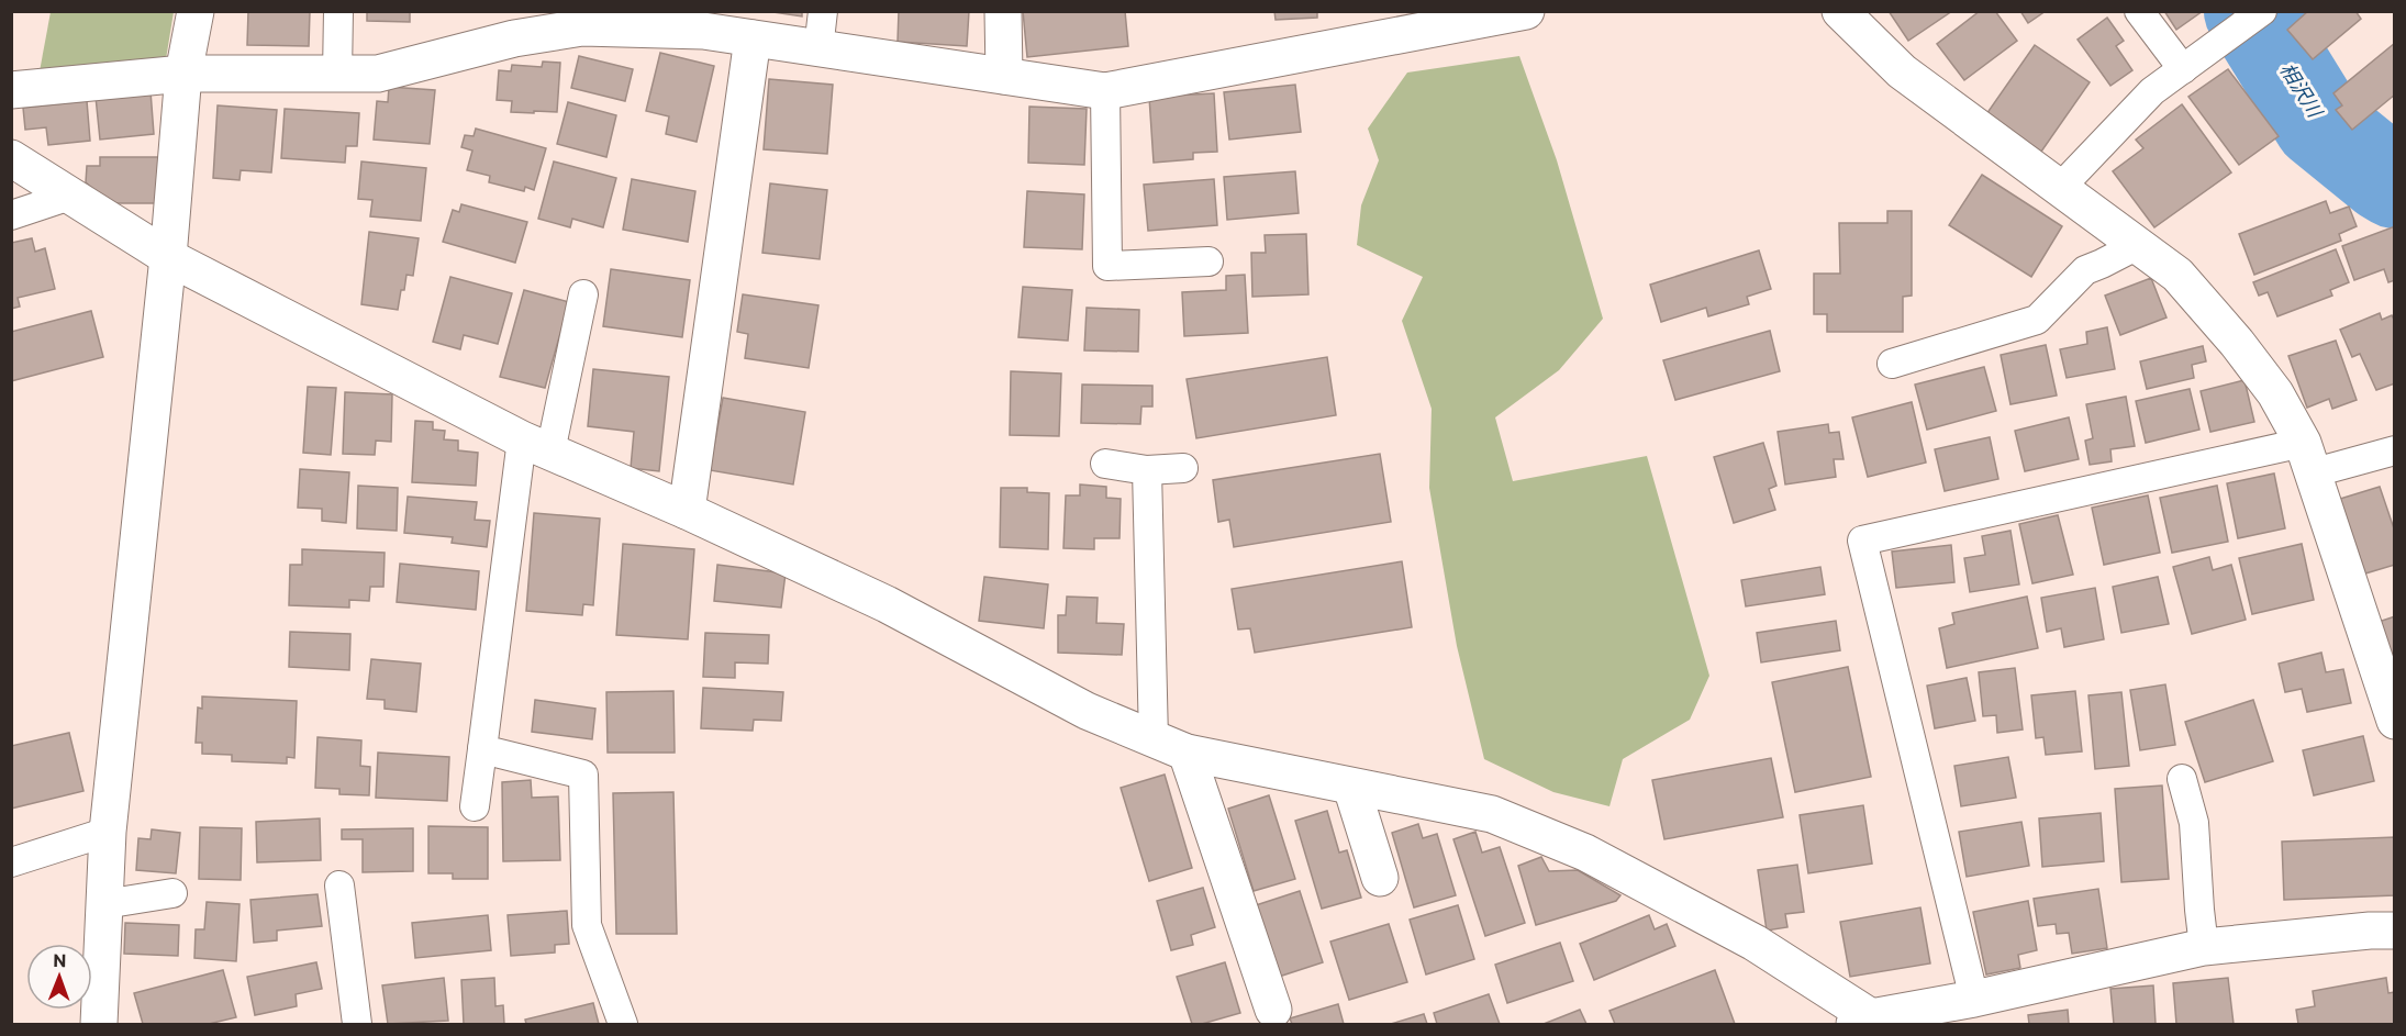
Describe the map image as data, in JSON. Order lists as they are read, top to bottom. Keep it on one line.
{"water":["相沢川"],"north":"top"}
